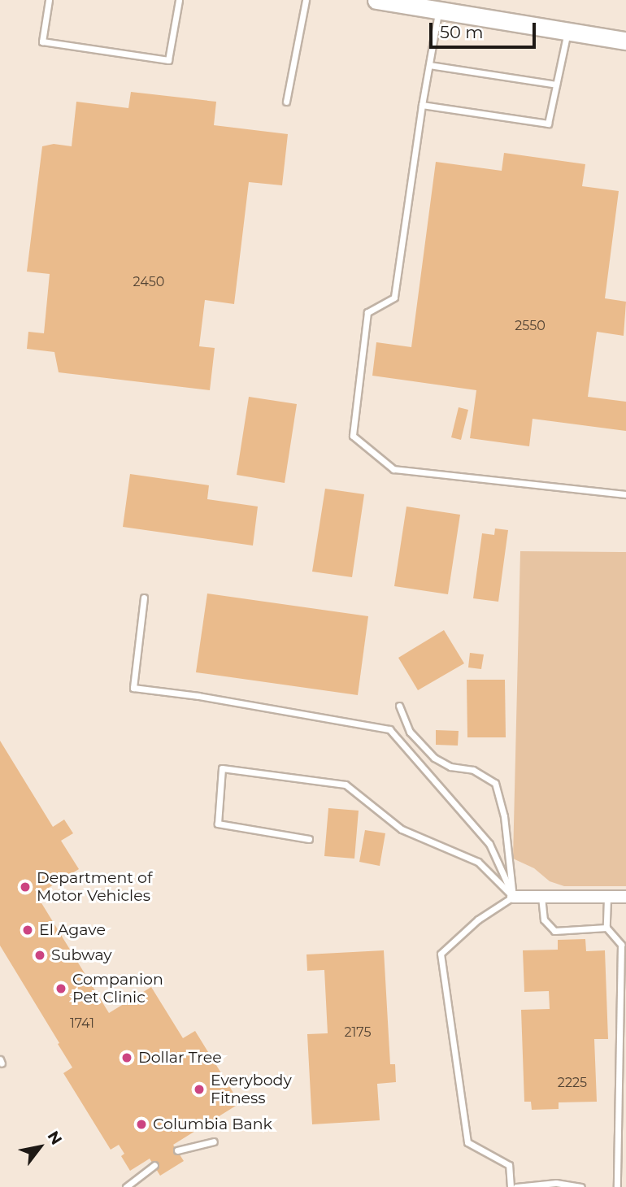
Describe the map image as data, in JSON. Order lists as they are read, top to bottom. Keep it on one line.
{"places":["Department of Motor Vehicles","El Agave","Subway","Companion Pet Clinic","Dollar Tree","Everybody Fitness","Columbia Bank"],"house_numbers":["2450","2550","1741","2175","2225"],"scale_bar":"50 m","north":"top right"}
